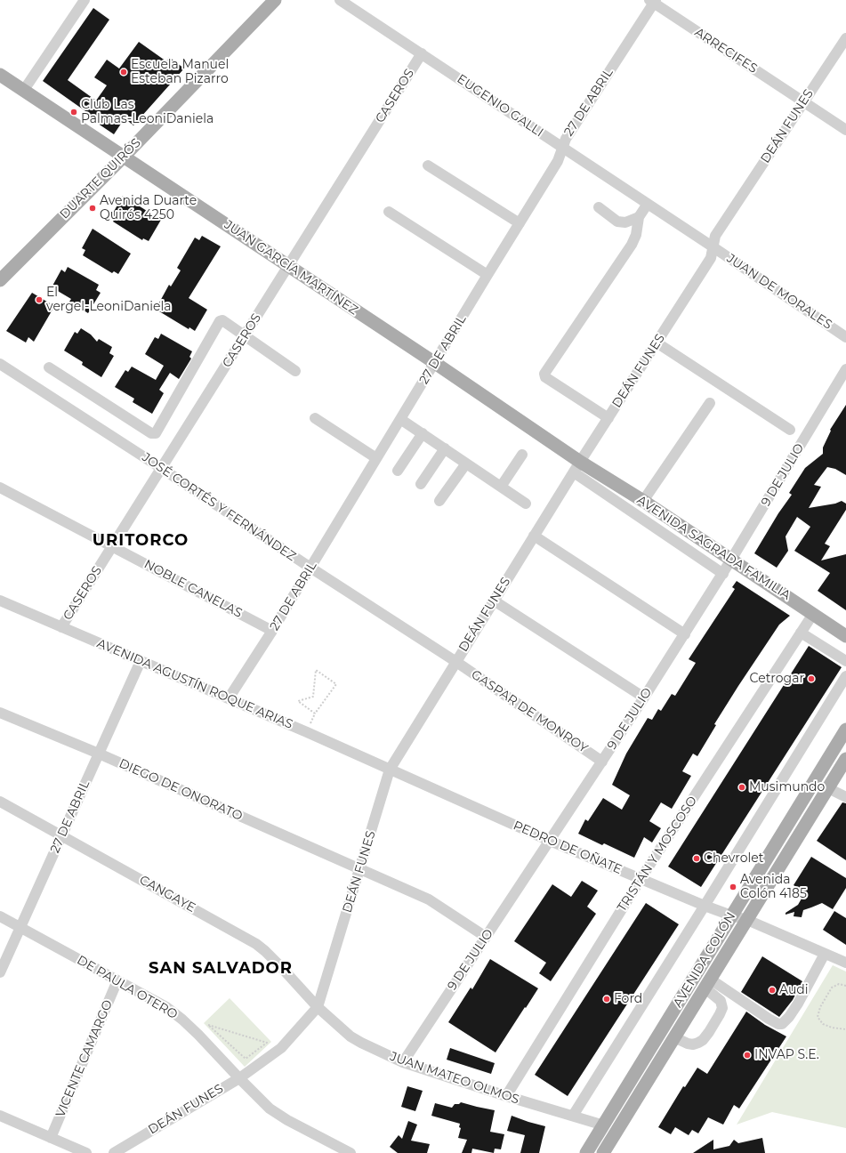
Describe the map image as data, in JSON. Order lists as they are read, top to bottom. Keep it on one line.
{"streets":{"main road":["DUARTE QUIRÓS","JUAN GARCÍA MARTÍNEZ","AVENIDA SAGRADA FAMILIA","AVENIDA COLÓN"],"street":["ARRECIFES","CASEROS","27 DE ABRIL","EUGENIO GALLI","DEÁN FUNES","JUAN DE MORALES","9 DE JULIO","JOSÉ CORTÉS Y FERNÁNDEZ","NOBLE CANELAS","AVENIDA AGUSTÍN ROQUE ARIAS","GASPAR DE MONROY","DIEGO DE ONORATO","PEDRO DE OÑATE","TRISTÁN Y MOSCOSO","CANGAYE","DE PAULA OTERO","VICENTE CAMARGO","JUAN MATEO OLMOS"]},"crossings":[["ARRECIFES","27 DE ABRIL"],["ARRECIFES","DEÁN FUNES"],["CASEROS","EUGENIO GALLI"],["CASEROS","JUAN GARCÍA MARTÍNEZ"],["CASEROS","JOSÉ CORTÉS Y FERNÁNDEZ"],["CASEROS","NOBLE CANELAS"],["CASEROS","AVENIDA AGUSTÍN ROQUE ARIAS"],["27 DE ABRIL","EUGENIO GALLI"],["27 DE ABRIL","JUAN GARCÍA MARTÍNEZ"],["27 DE ABRIL","JOSÉ CORTÉS Y FERNÁNDEZ"],["27 DE ABRIL","NOBLE CANELAS"],["27 DE ABRIL","AVENIDA AGUSTÍN ROQUE ARIAS"],["27 DE ABRIL","DIEGO DE ONORATO"],["27 DE ABRIL","CANGAYE"],["27 DE ABRIL","DE PAULA OTERO"],["EUGENIO GALLI","DEÁN FUNES"],["EUGENIO GALLI","JUAN DE MORALES"],["DEÁN FUNES","JUAN GARCÍA MARTÍNEZ"],["DEÁN FUNES","JUAN DE MORALES"],["DEÁN FUNES","JOSÉ CORTÉS Y FERNÁNDEZ"],["DEÁN FUNES","AVENIDA SAGRADA FAMILIA"],["DEÁN FUNES","AVENIDA AGUSTÍN ROQUE ARIAS"],["DEÁN FUNES","GASPAR DE MONROY"],["DEÁN FUNES","DIEGO DE ONORATO"],["DEÁN FUNES","PEDRO DE OÑATE"],["DEÁN FUNES","CANGAYE"],["DEÁN FUNES","DE PAULA OTERO"],["DEÁN FUNES","JUAN MATEO OLMOS"],["DUARTE QUIRÓS","JUAN GARCÍA MARTÍNEZ"],["JUAN GARCÍA MARTÍNEZ","AVENIDA SAGRADA FAMILIA"],["9 DE JULIO","AVENIDA SAGRADA FAMILIA"],["9 DE JULIO","GASPAR DE MONROY"],["9 DE JULIO","DIEGO DE ONORATO"],["9 DE JULIO","PEDRO DE OÑATE"],["9 DE JULIO","JUAN MATEO OLMOS"],["JOSÉ CORTÉS Y FERNÁNDEZ","GASPAR DE MONROY"],["AVENIDA SAGRADA FAMILIA","TRISTÁN Y MOSCOSO"],["AVENIDA AGUSTÍN ROQUE ARIAS","PEDRO DE OÑATE"],["PEDRO DE OÑATE","TRISTÁN Y MOSCOSO"],["PEDRO DE OÑATE","AVENIDA COLÓN"],["TRISTÁN Y MOSCOSO","JUAN MATEO OLMOS"],["CANGAYE","JUAN MATEO OLMOS"],["AVENIDA COLÓN","JUAN MATEO OLMOS"],["DE PAULA OTERO","VICENTE CAMARGO"]],"districts":["URITORCO","SAN SALVADOR"],"places":["Escuela Manuel Esteban Pizarro","Club Las Palmas-LeoniDaniela","Avenida Duarte Quirós 4250","El vergel-LeoniDaniela","Cetrogar","Musimundo","Chevrolet","Avenida Colón 4185","Audi","Ford","INVAP S.E."]}
